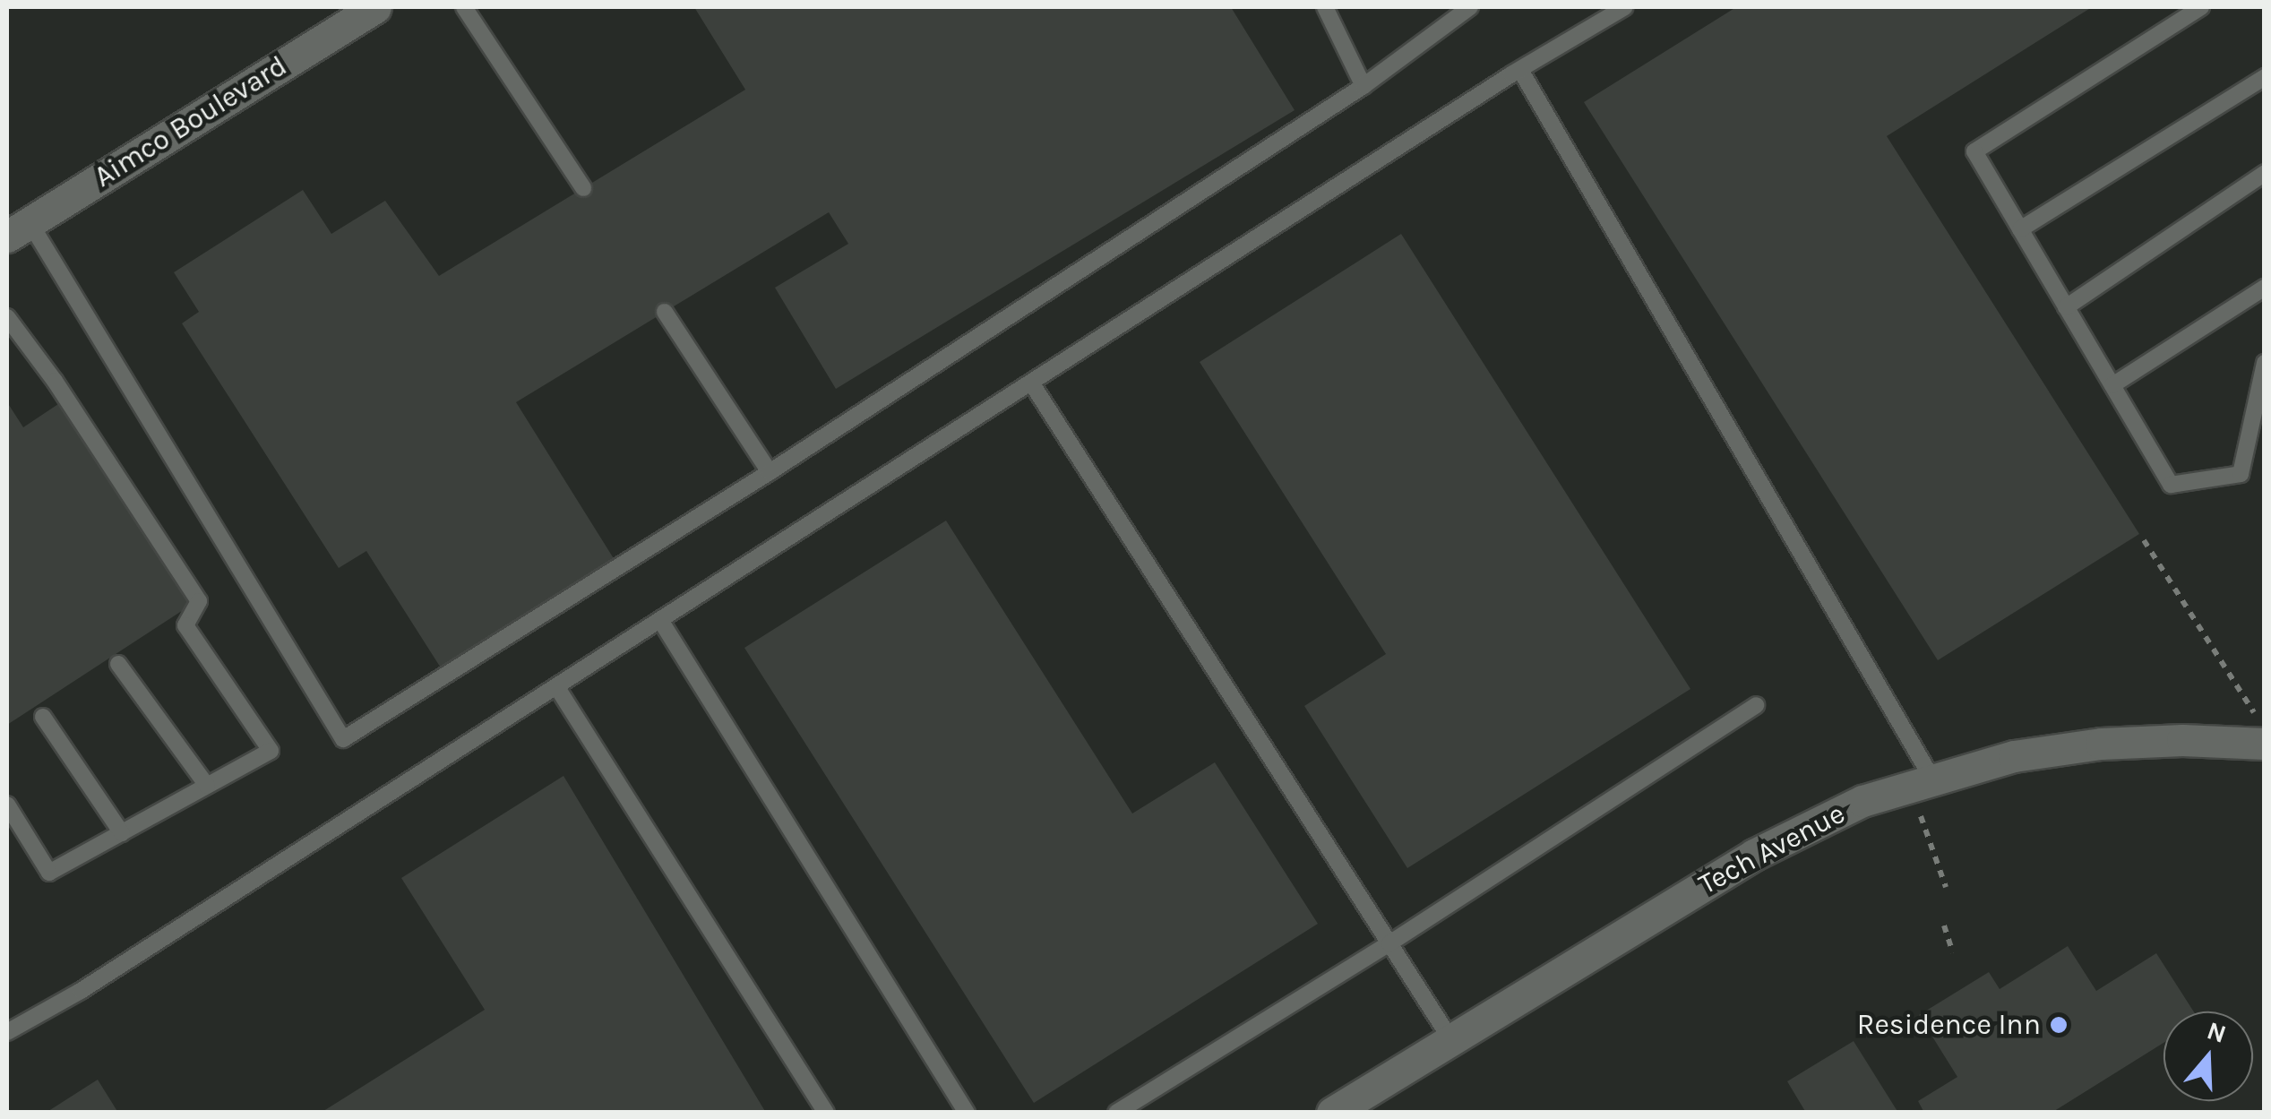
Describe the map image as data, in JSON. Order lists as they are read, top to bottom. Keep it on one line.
{"streets":{"street":["Aimco Boulevard","Tech Avenue"]},"places":["Residence Inn"],"north":"top"}
